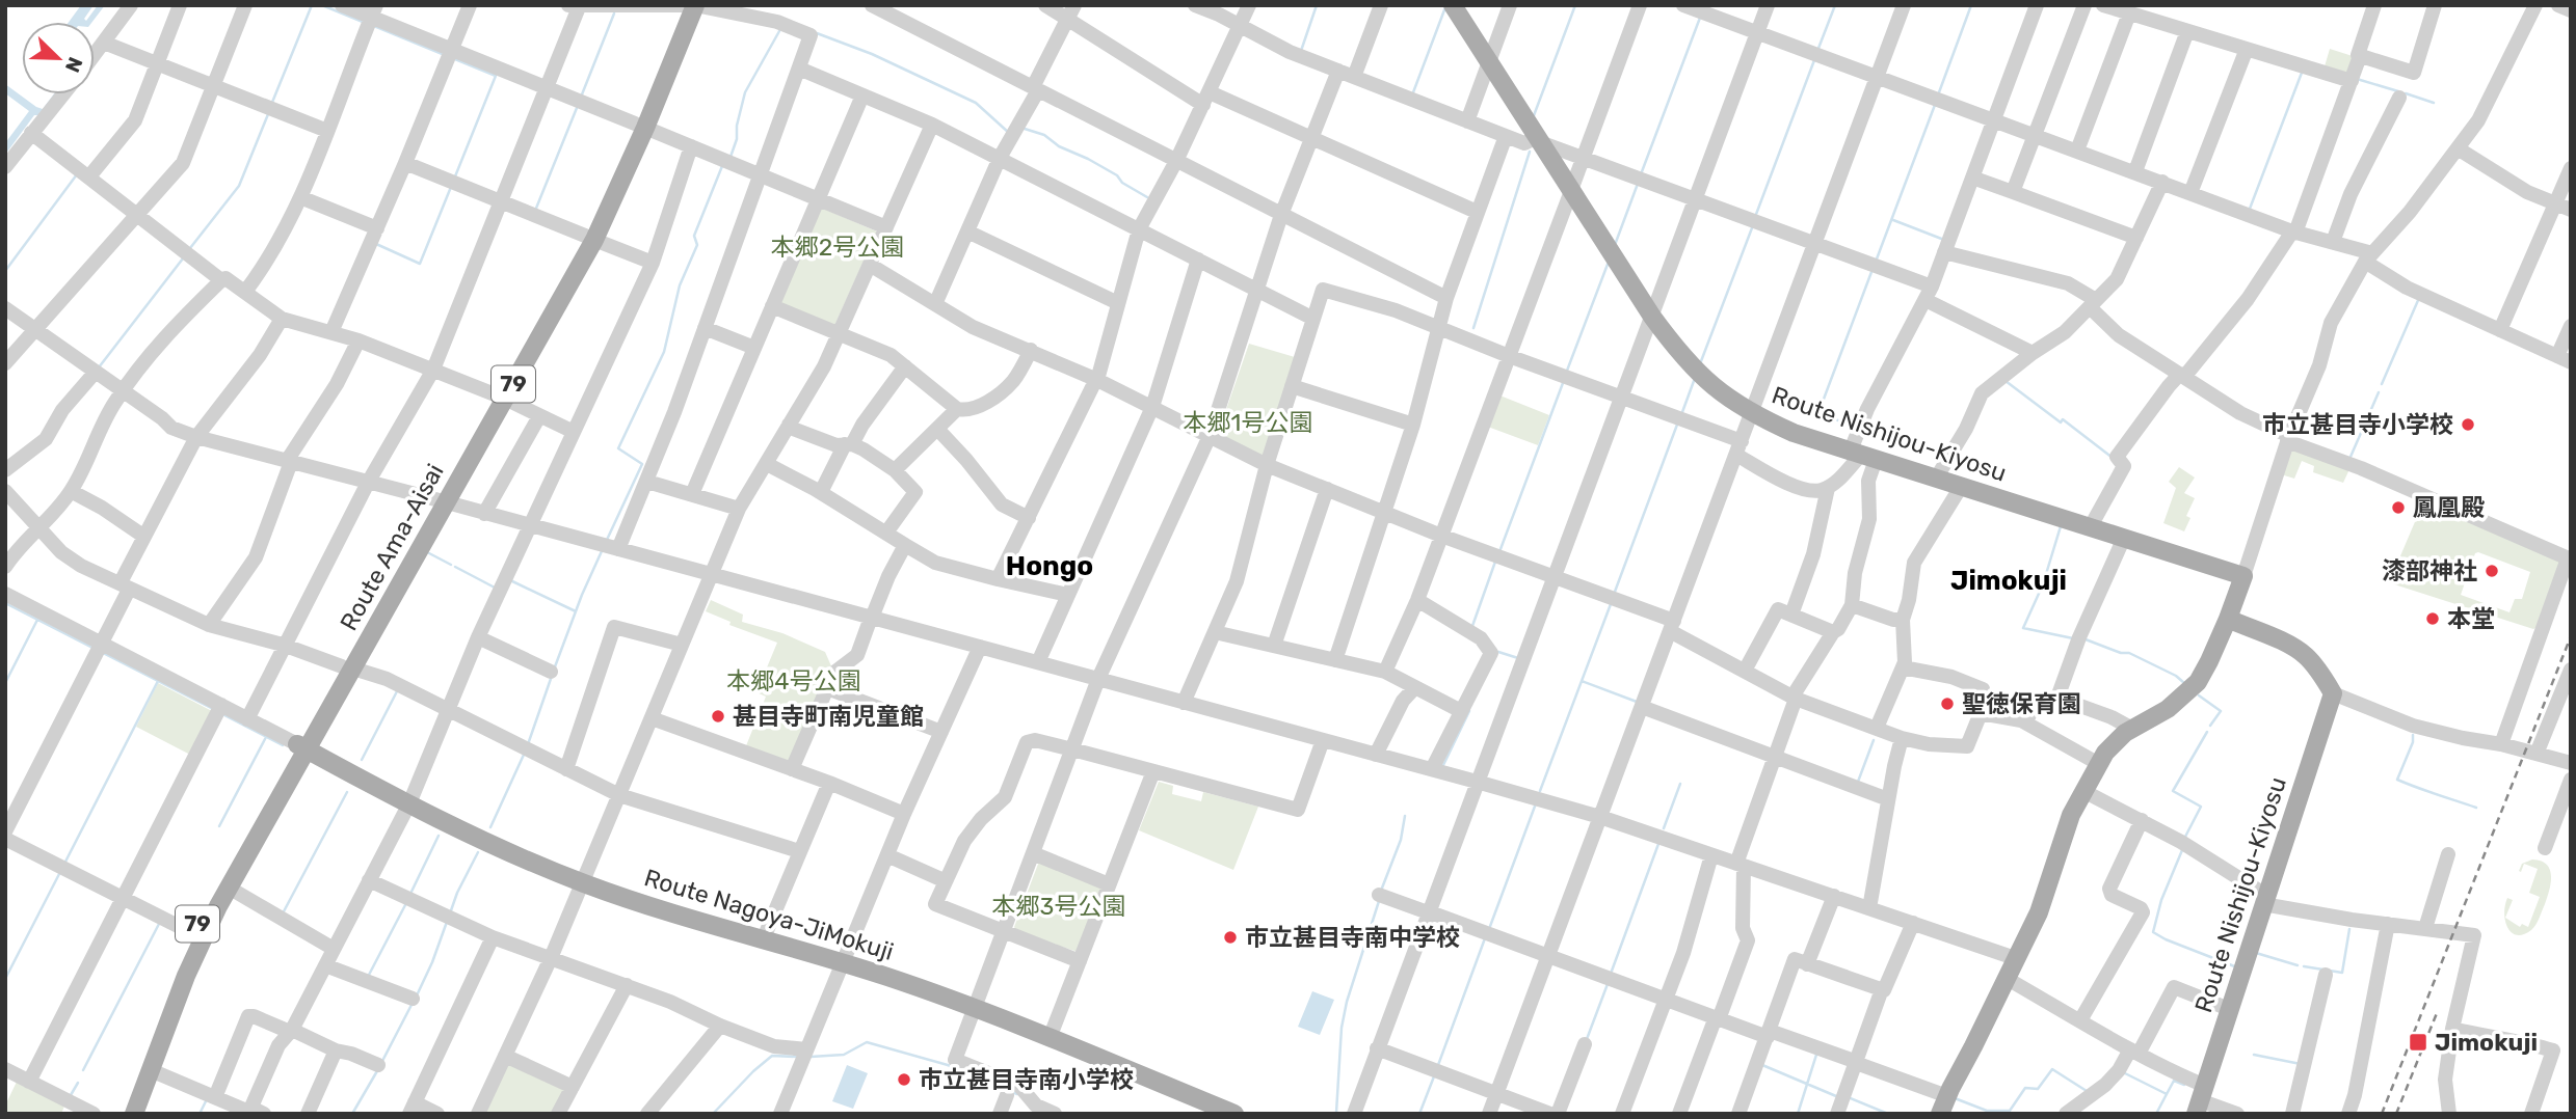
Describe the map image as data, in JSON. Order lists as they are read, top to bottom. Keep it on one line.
{"streets":{"main road":["79","Route Nishijou-Kiyosu","Route Ama-Aisai","Route Nagoya-JiMokuji"]},"crossings":[["Route Ama-Aisai","Route Nagoya-JiMokuji"]],"districts":["Hongo","Jimokuji"],"parks":["本郷2号公園","本郷1号公園","本郷4号公園","本郷3号公園"],"places":{"other":["市立甚目寺小学校","鳳凰殿","漆部神社","本堂","聖徳保育園","甚目寺町南児童館","市立甚目寺南中学校","市立甚目寺南小学校"],"transit":["Jimokuji"]},"north":"bottom right"}
